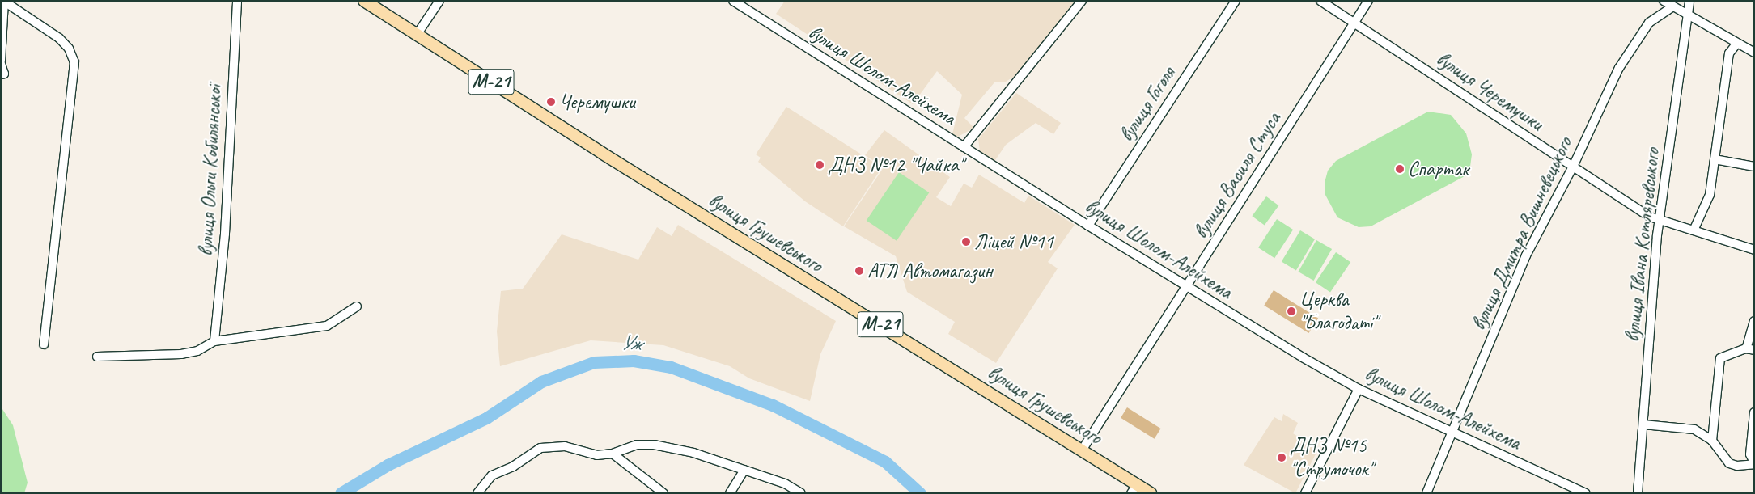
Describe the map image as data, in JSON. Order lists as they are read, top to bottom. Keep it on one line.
{"streets":{"highway":["М-21","вулиця Грушевського"],"street":["вулиця Шолом-Алейхема","вулиця Черемушки","вулиця Гоголя","вулиця Ольги Кобилянської","вулиця Василя Стуса","вулиця Дмитра Вишневецького","вулиця Івана Котляревського"]},"crossings":[["вулиця Шолом-Алейхема","вулиця Гоголя"],["вулиця Шолом-Алейхема","вулиця Василя Стуса"],["вулиця Шолом-Алейхема","вулиця Дмитра Вишневецького"],["вулиця Черемушки","вулиця Василя Стуса"],["вулиця Черемушки","вулиця Дмитра Вишневецького"],["вулиця Черемушки","вулиця Івана Котляревського"],["вулиця Василя Стуса","вулиця Грушевського"]],"water":["Уж"],"places":["Черемушки","ДНЗ №12 \"Чайка\"","Спартак","Ліцей №11","АТЛ Автомагазин","Церква \"Благодаті\"","ДНЗ №15 \"Струмочок\""]}
